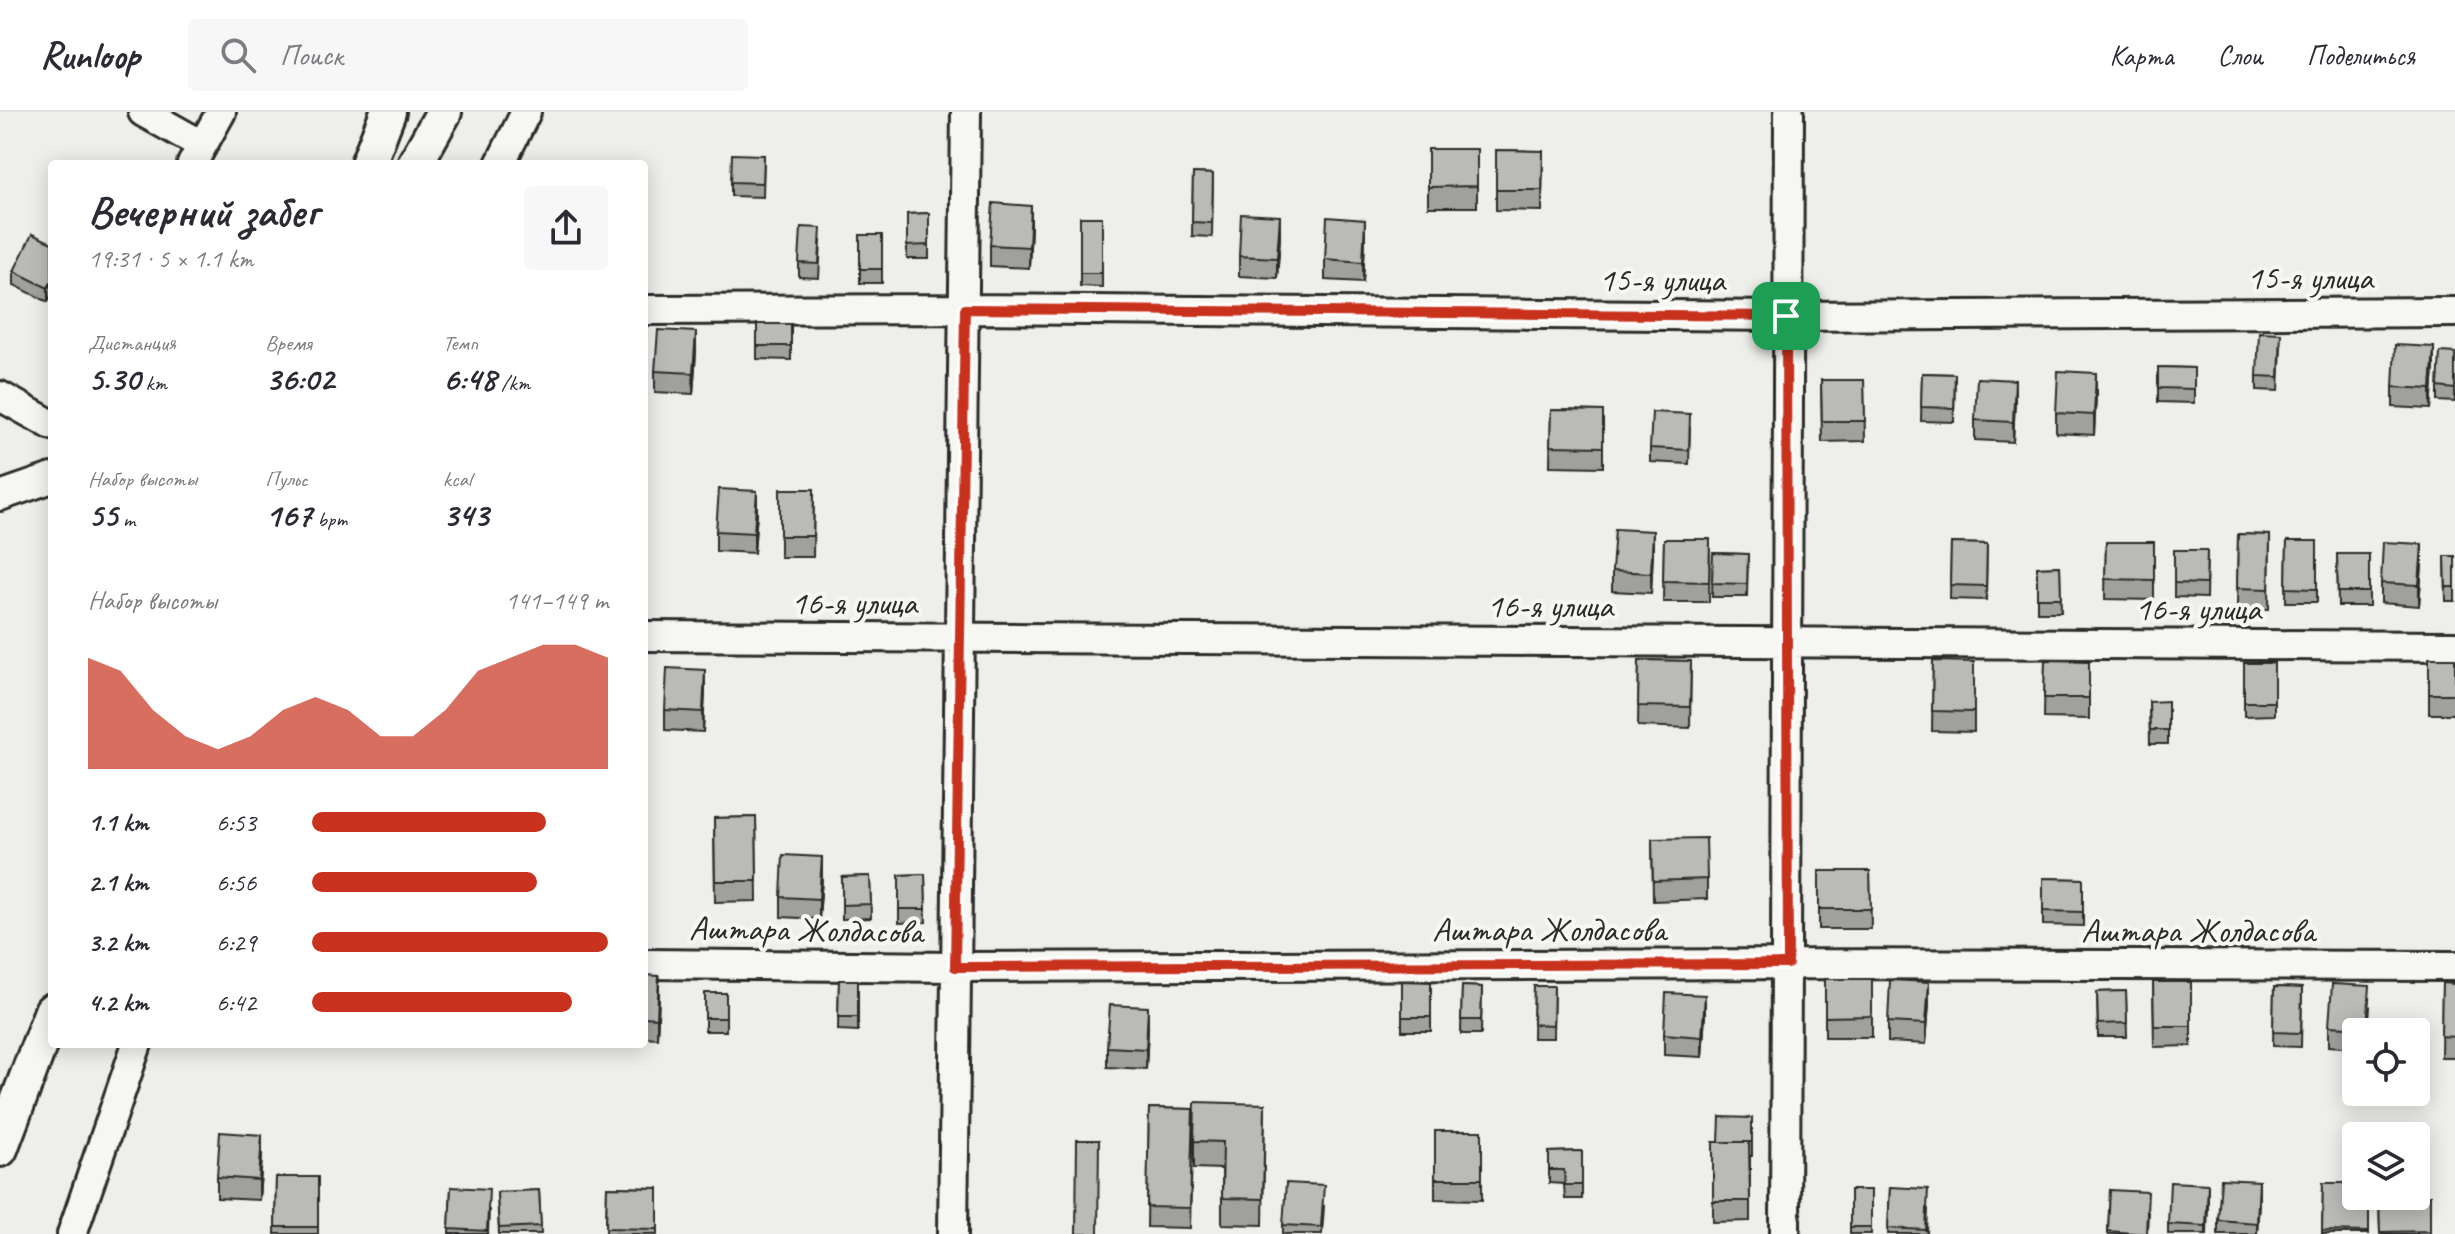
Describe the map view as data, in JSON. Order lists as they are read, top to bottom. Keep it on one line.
{"streets":{"street":["15-я улица","16-я улица","Аштара Жолдасова"]},"page":{"header":"Runloop","search":"Поиск","nav":["Карта","Слои","Поделиться"],"heading":["Вечерний забег","19:31 · 5 × 1.1 km"],"stats":[["Дистанция","5.30 km"],["Время","36:02"],["Темп","6:48 /km"],["Набор высоты","55 m"],["Пульс","167 bpm"],["kcal","343"]],"chart":["Набор высоты","141–149 m"],"list":[{"name":"1.1 km","note":"6:53"},{"name":"2.1 km","note":"6:56"},{"name":"3.2 km","note":"6:29"},{"name":"4.2 km","note":"6:42"}]}}
